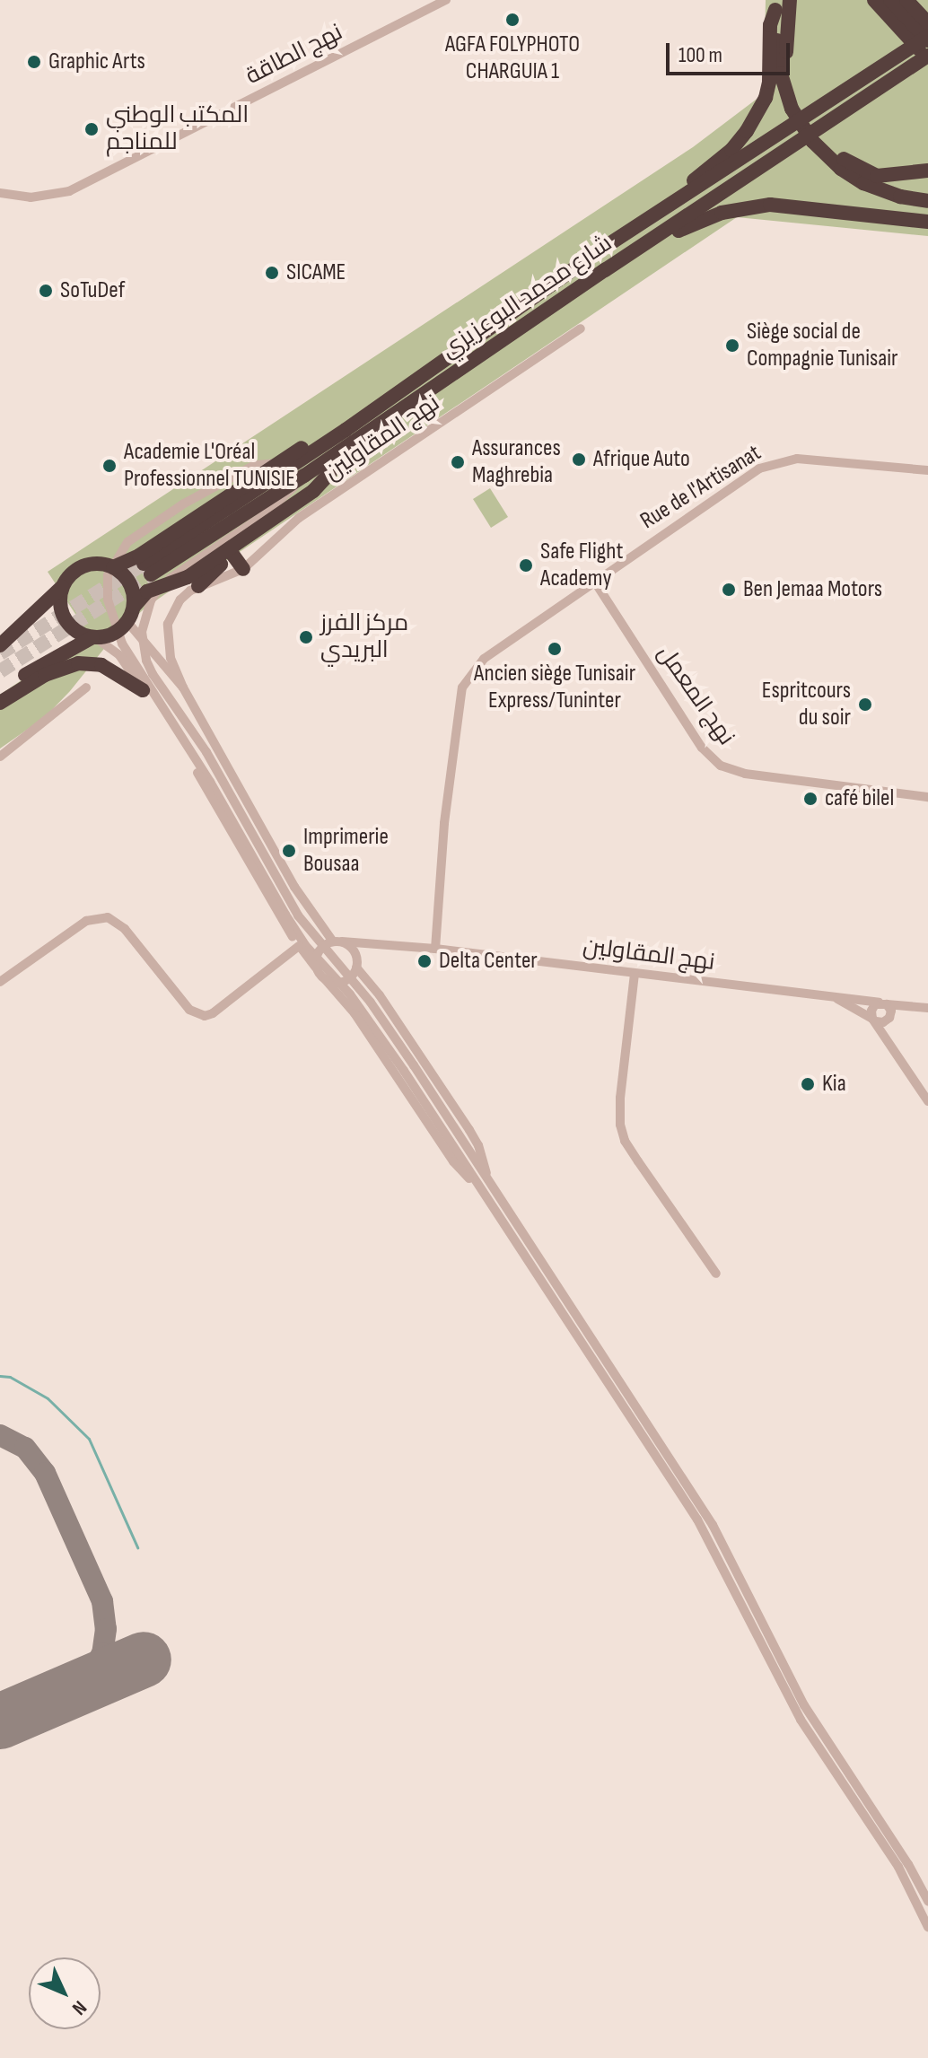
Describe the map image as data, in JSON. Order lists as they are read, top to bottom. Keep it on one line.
{"streets":{"highway":["شارع محمد البوعزيزي"],"street":["نهج الطاقة","نهج المقاولين","Rue de l'Artisanat","نهج المعمل"]},"crossings":[["نهج المقاولين","Rue de l'Artisanat"],["Rue de l'Artisanat","نهج المعمل"]],"places":["AGFA FOLYPHOTO CHARGUIA 1","Graphic Arts","المكتب الوطني للمناجم","SICAME","SoTuDef","Siège social de Compagnie Tunisair","Afrique Auto","Assurances Maghrebia","Academie L'Oréal Professionnel TUNISIE","Safe Flight Academy","Ben Jemaa Motors","مركز الفرز البريدي","Ancien siège Tunisair Express/Tuninter","Espritcours du soir","café bilel","Imprimerie Bousaa","Delta Center","Kia"],"scale_bar":"100 m","north":"bottom right"}
